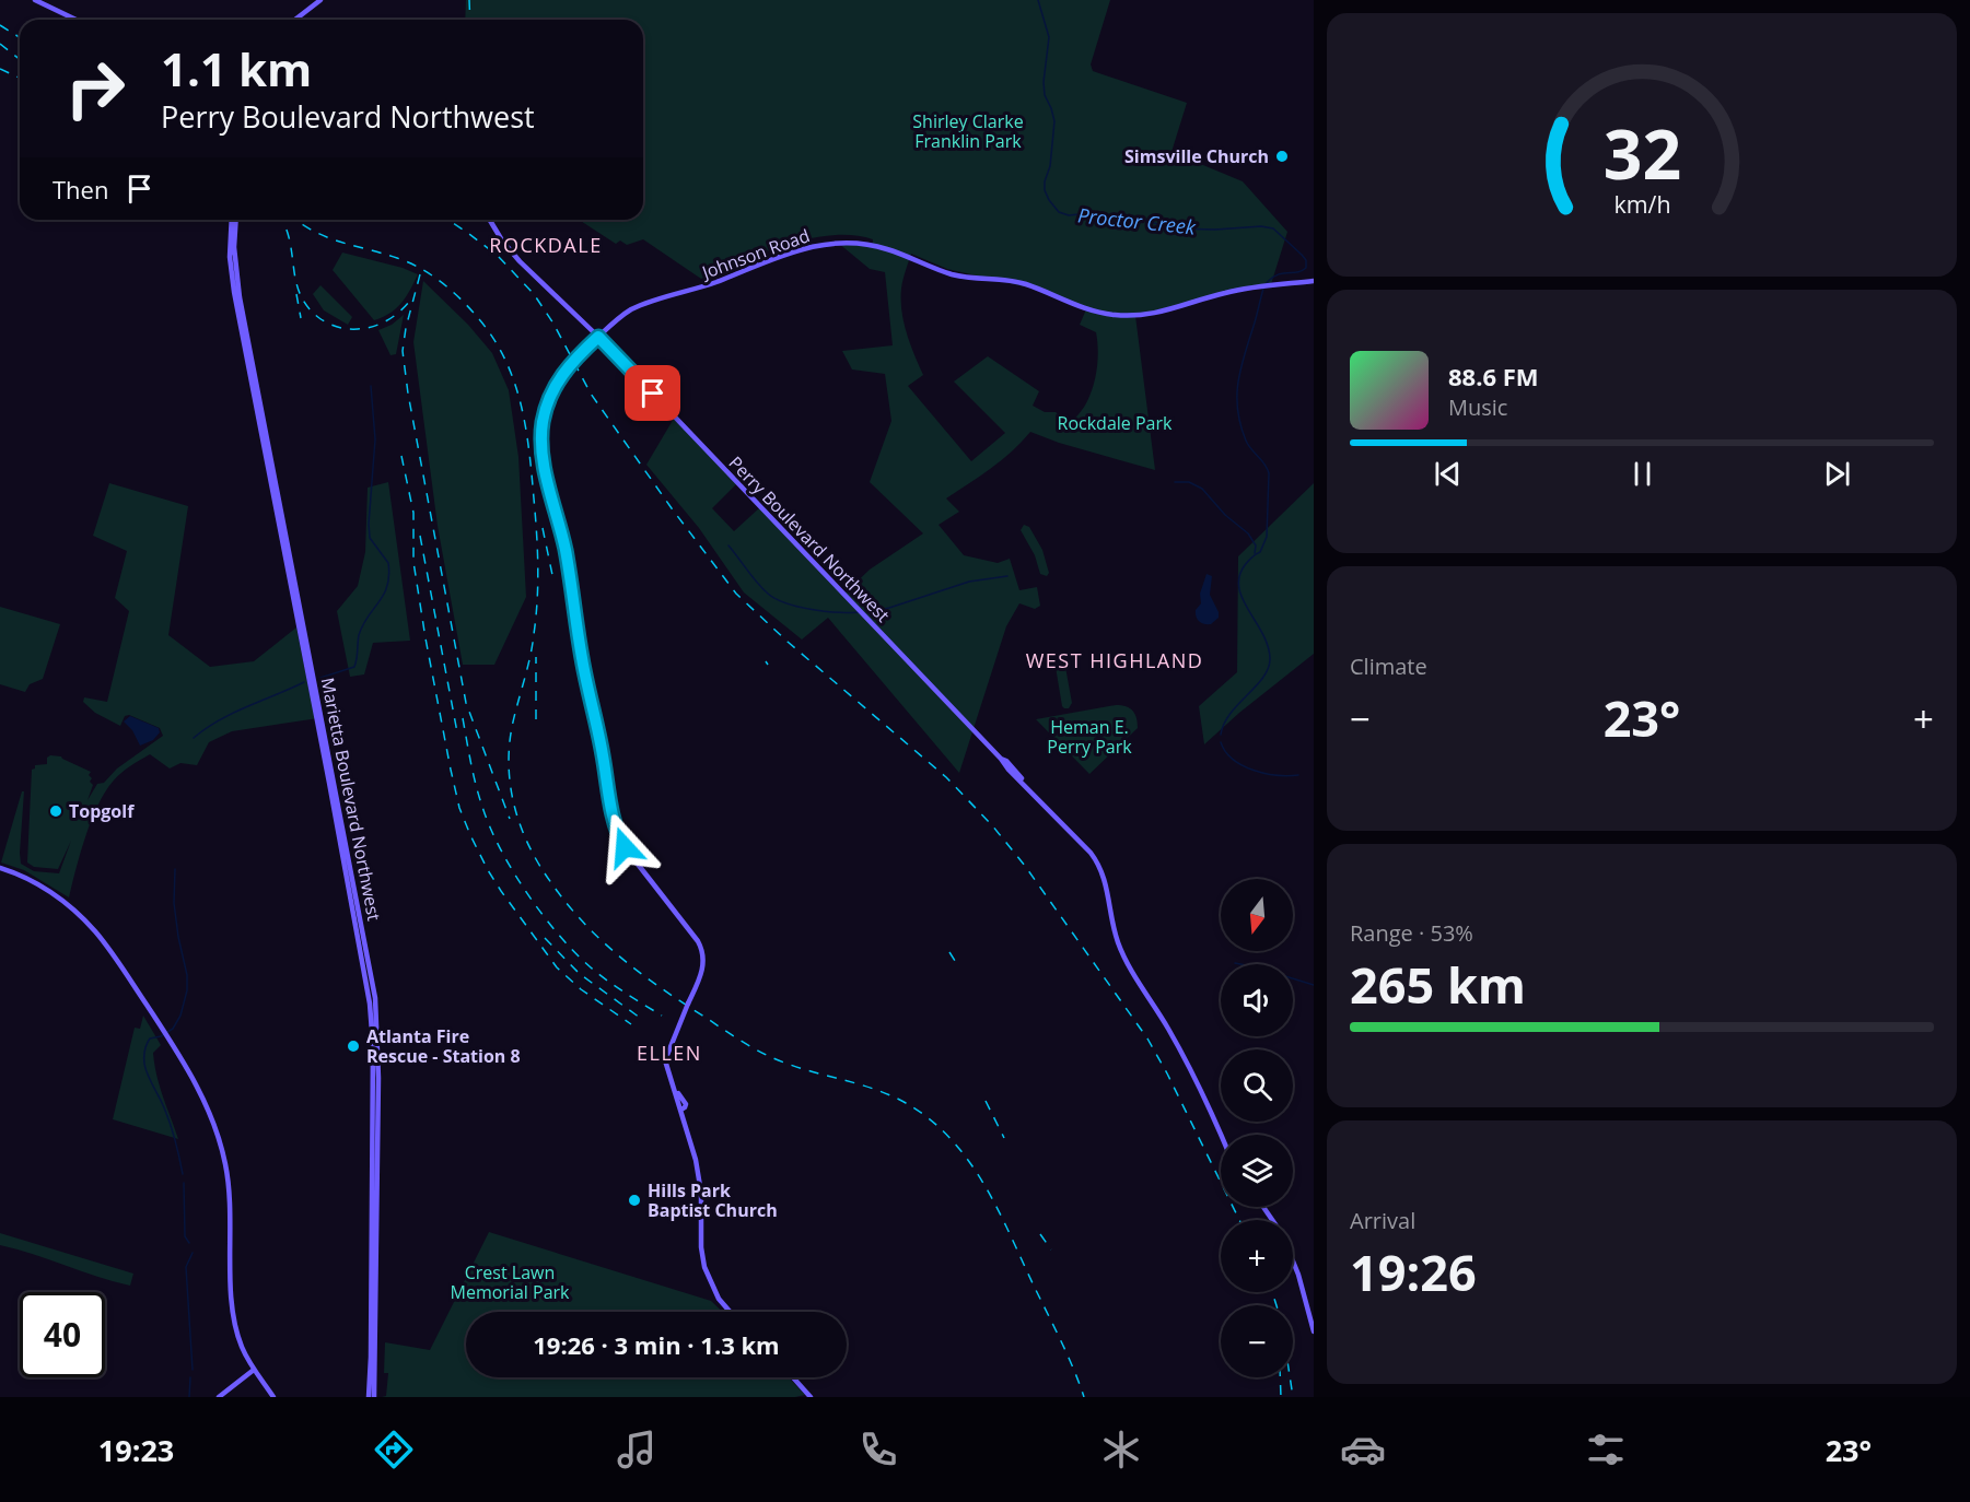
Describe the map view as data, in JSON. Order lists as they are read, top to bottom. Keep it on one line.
{"streets":{"street":["Johnson Road","Perry Boulevard Northwest","Marietta Boulevard Northwest"]},"crossings":[["Johnson Road","Perry Boulevard Northwest"]],"districts":["ROCKDALE","WEST HIGHLAND","ELLEN"],"water":["Proctor Creek"],"parks":["Shirley Clarke Franklin Park","Rockdale Park","Heman E. Perry Park","Crest Lawn Memorial Park"],"places":["Simsville Church","Topgolf","Atlanta Fire Rescue - Station 8","Hills Park Baptist Church"],"north":"bottom","page":{"turn":["1.1 km","Perry Boulevard Northwest"],"then":"Then","song":["88.6 FM","Music"],"tile":["Climate",["Range · 53%","265 km"],["Arrival","19:26"]],"heat":["−","23°","+"],"map_buttons":["+","−"],"limit":"40","trip":"19:26 · 3 min · 1.3 km","tabs":["19:23","23°"],"gauge":["32","km/h"]}}
